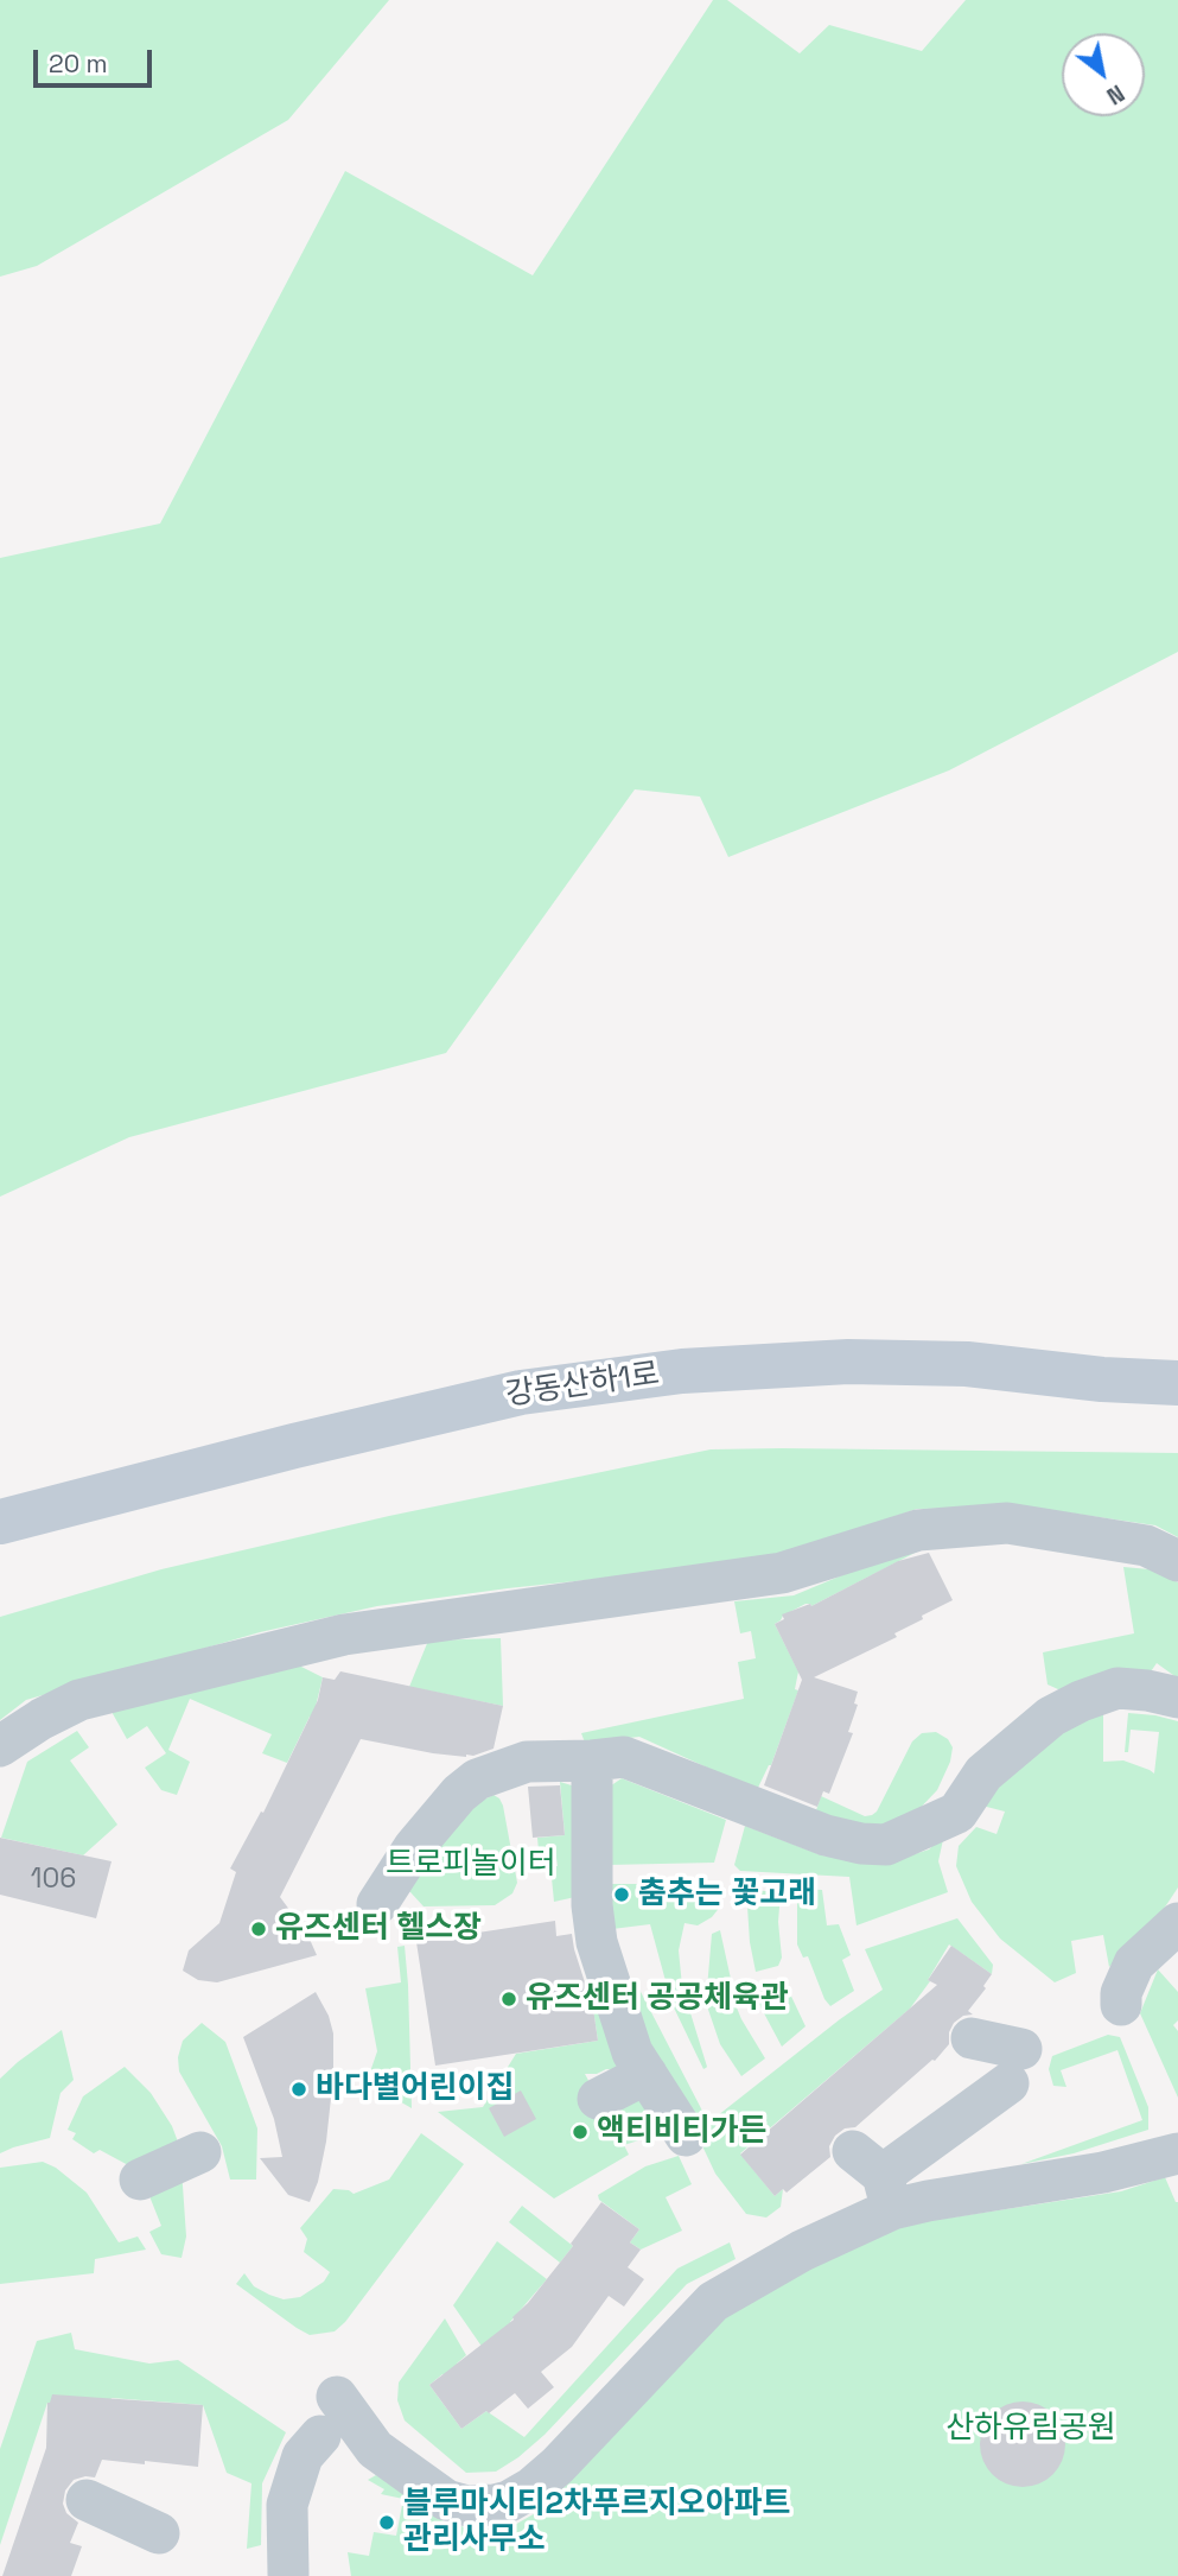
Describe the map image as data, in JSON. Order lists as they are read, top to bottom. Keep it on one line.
{"streets":{"street":["강동산하1로"]},"parks":["트로피놀이터","산하유림공원"],"places":["춤추는 꽃고래","유즈센터 헬스장","유즈센터 공공체육관","바다별어린이집","액티비티가든","블루마시티2차푸르지오아파트 관리사무소"],"house_numbers":["106"],"scale_bar":"20 m","north":"bottom right"}
